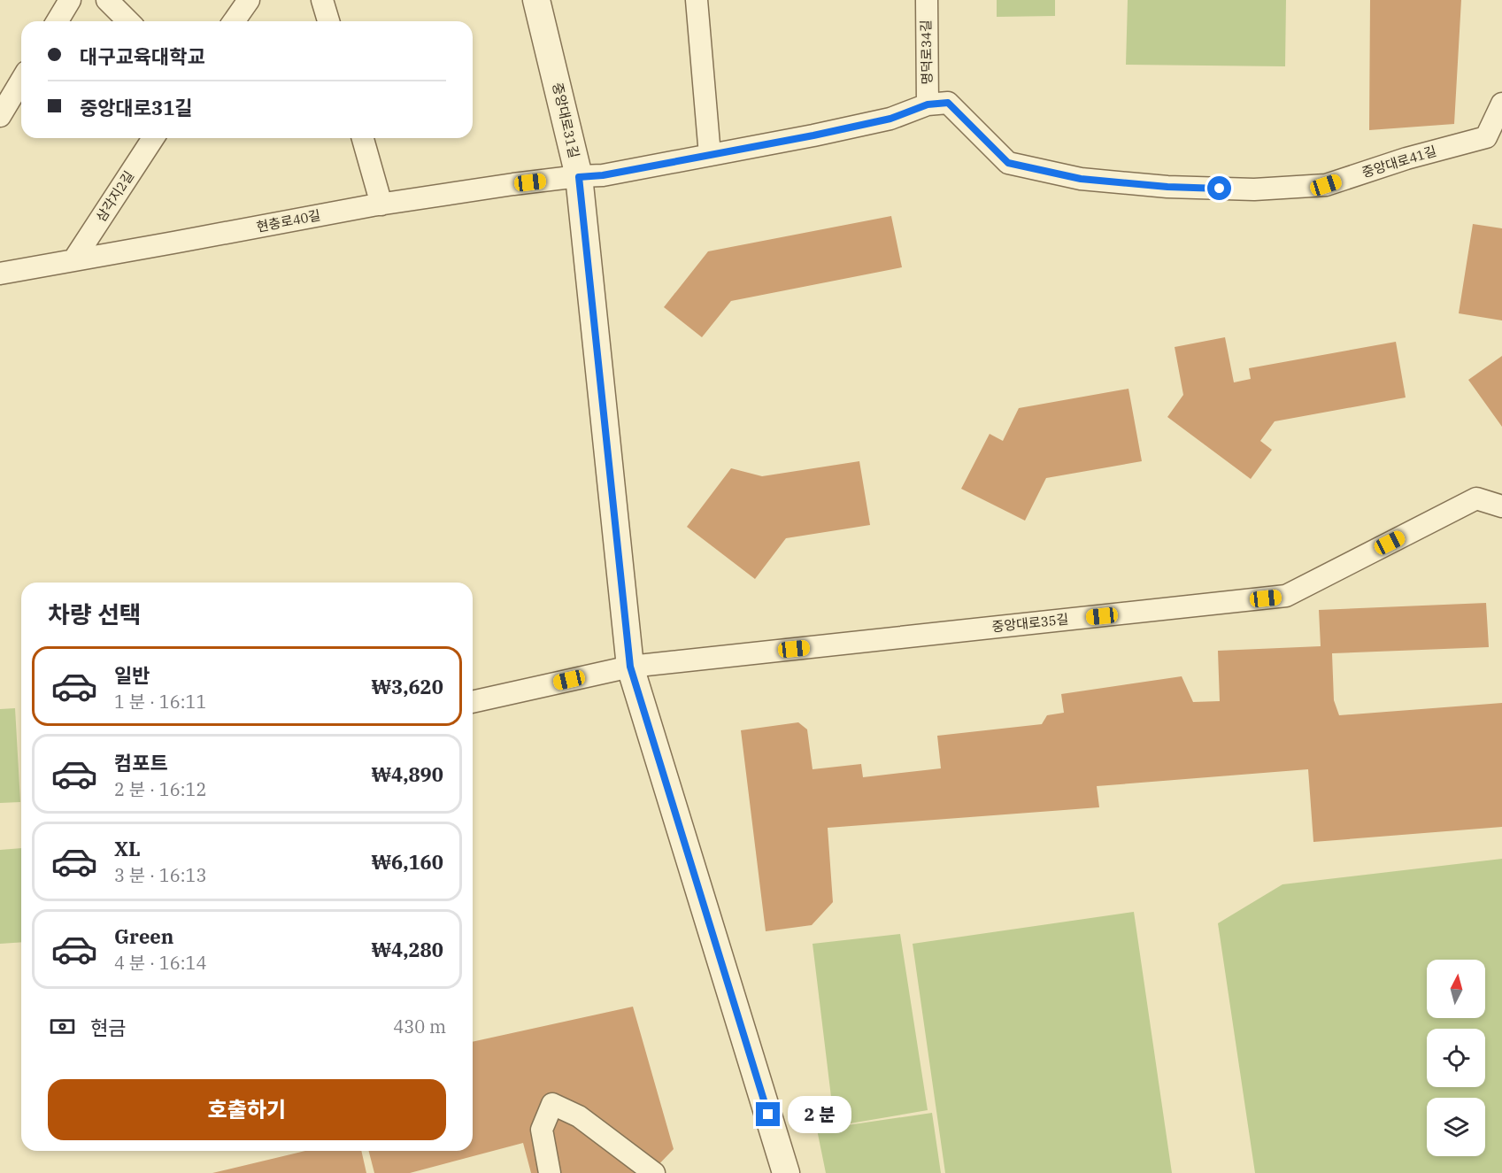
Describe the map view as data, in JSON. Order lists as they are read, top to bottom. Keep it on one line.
{"streets":{"street":["명덕로34길","중앙대로31길","중앙대로41길","삼각지2길","현충로40길","중앙대로35길"]},"crossings":[["명덕로34길","중앙대로41길"],["중앙대로31길","중앙대로41길"],["중앙대로31길","현충로40길"],["중앙대로31길","중앙대로35길"],["중앙대로41길","현충로40길"],["삼각지2길","현충로40길"]],"north":"top","page":{"banner":["대구교육대학교","중앙대로31길"],"heading":"차량 선택","list":[{"name":"일반","note":"1 분 · 16:11","value":"₩3,620"},{"name":"컴포트","note":"2 분 · 16:12","value":"₩4,890"},{"name":"XL","note":"3 분 · 16:13","value":"₩6,160"},{"name":"Green","note":"4 분 · 16:14","value":"₩4,280"}],"pay":["현금","430 m"],"buttons":"호출하기","bubble":"2 분"}}
